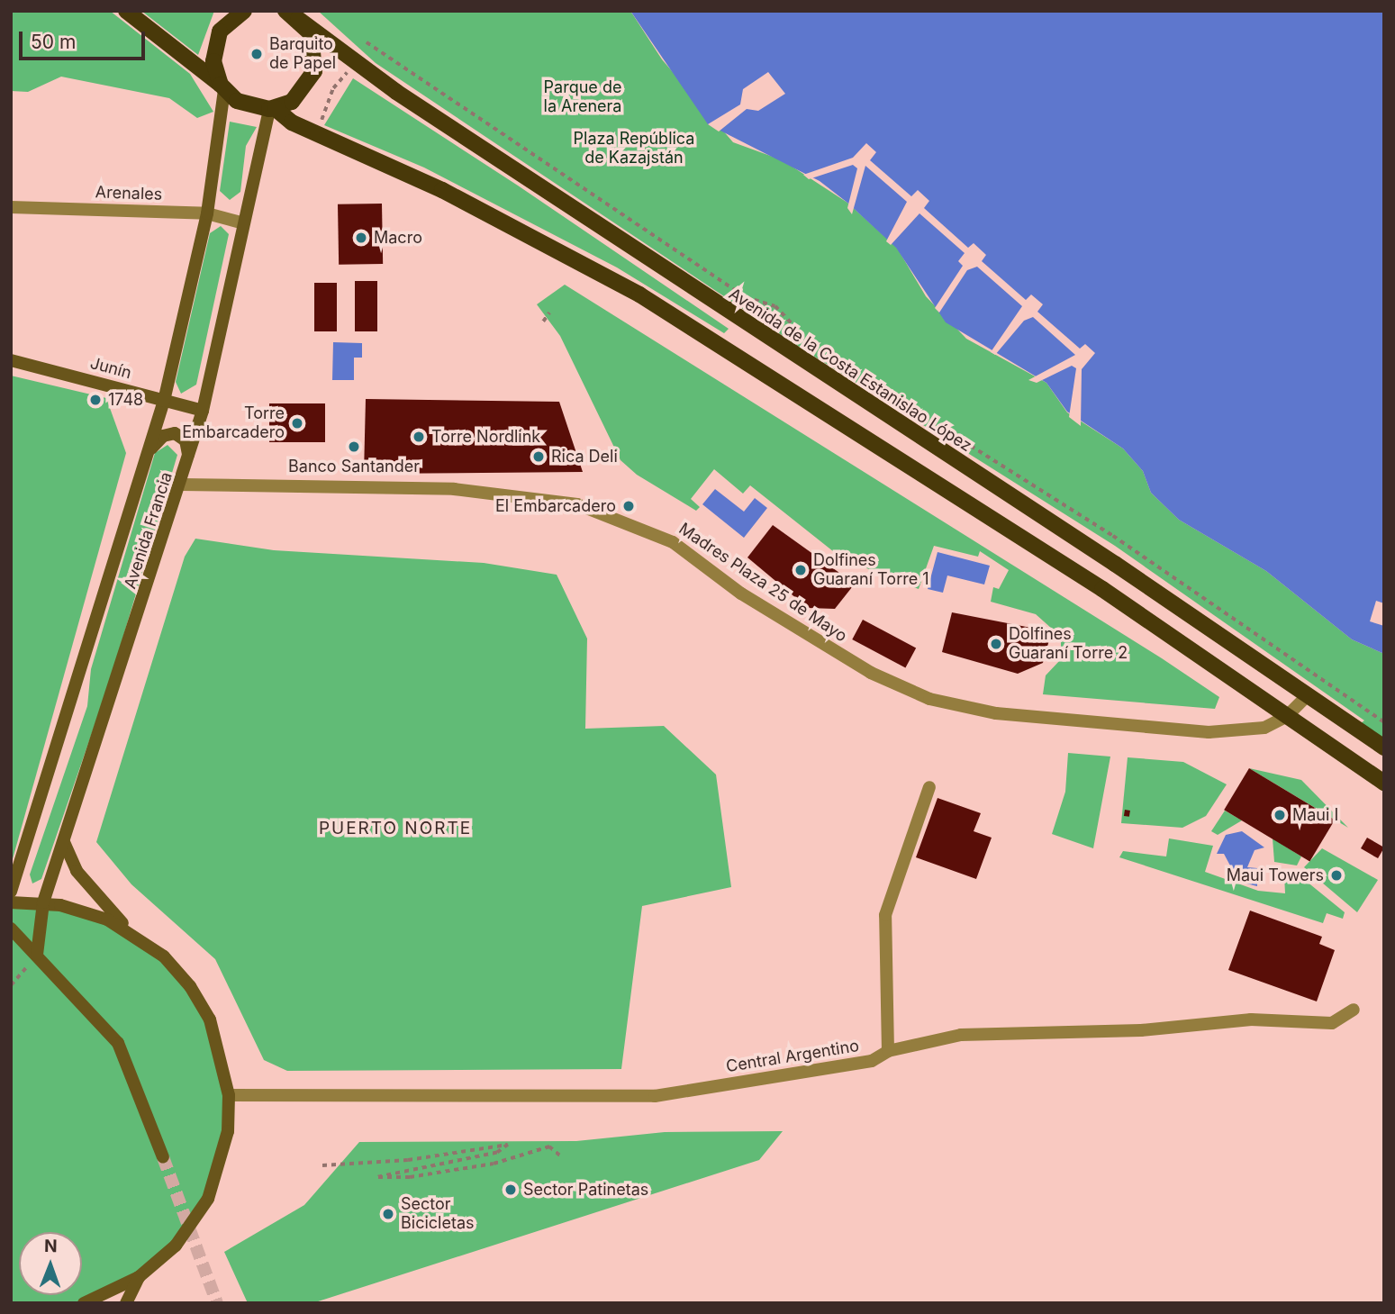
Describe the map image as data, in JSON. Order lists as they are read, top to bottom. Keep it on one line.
{"streets":{"main road":["Junín","Avenida de la Costa Estanislao López","Avenida Francia"],"street":["Arenales","Madres Plaza 25 de Mayo","Central Argentino"]},"crossings":[["Arenales","Avenida Francia"],["Junín","Avenida Francia"],["Avenida de la Costa Estanislao López","Madres Plaza 25 de Mayo"],["Avenida Francia","Madres Plaza 25 de Mayo"]],"districts":["PUERTO NORTE"],"parks":["Parque de la Arenera","Plaza República de Kazajstán"],"places":["Barquito de Papel","Macro","1748","Torre Embarcadero","Torre Nordlink","Banco Santander","Rica Deli","El Embarcadero","Dolfines Guaraní Torre 1","Dolfines Guaraní Torre 2","Maui I","Maui Towers","Sector Patinetas","Sector Bicicletas"],"scale_bar":"50 m","north":"top"}
